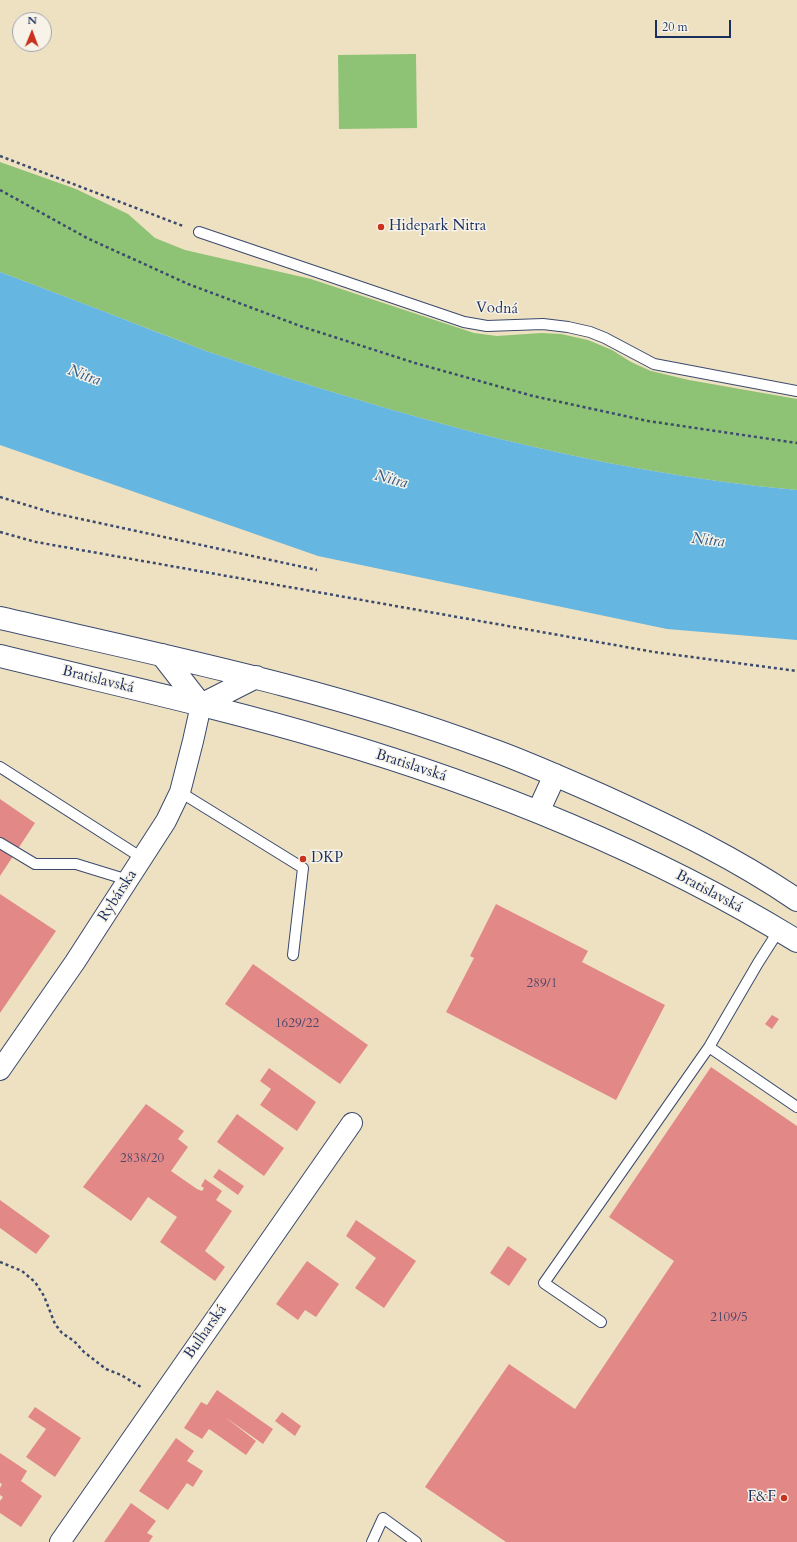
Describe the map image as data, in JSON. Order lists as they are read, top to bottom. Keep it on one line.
{"streets":{"main road":["Bratislavská"],"street":["Rybárska","Bulharská"],"lane":["Vodná"]},"crossings":[["Bratislavská","Rybárska"]],"water":["Nitra"],"places":["Hidepark Nitra","DKP","F&F"],"house_numbers":["289/1","1629/22","2838/20","2109/5"],"scale_bar":"20 m","north":"top"}
